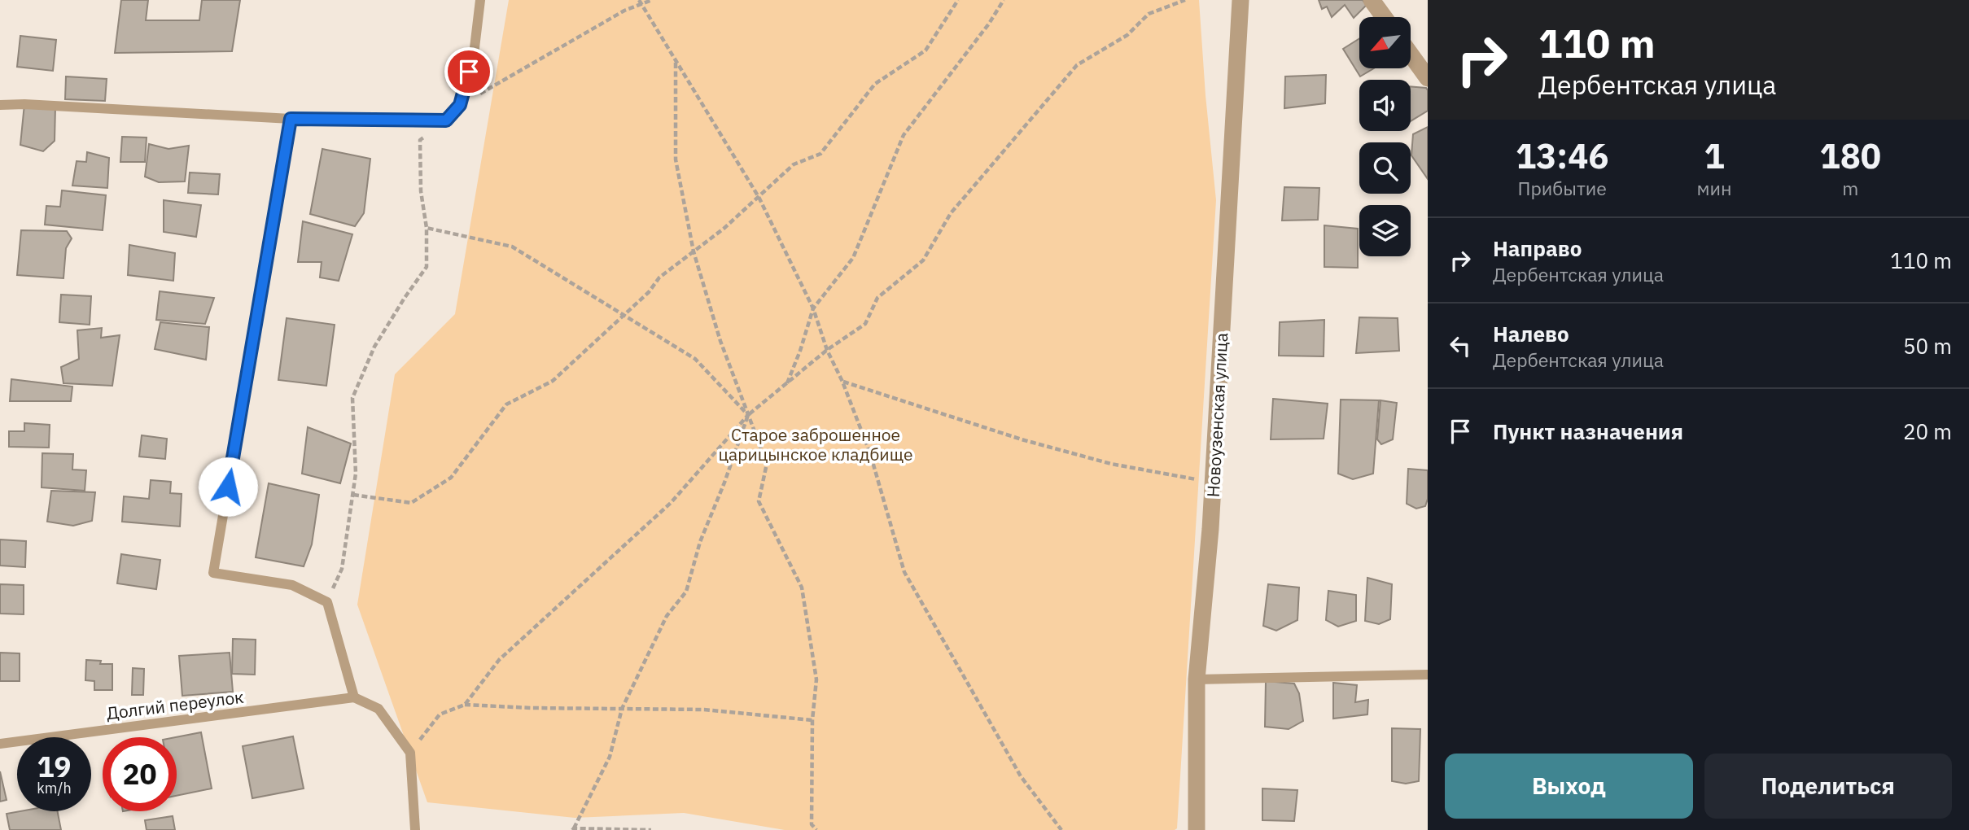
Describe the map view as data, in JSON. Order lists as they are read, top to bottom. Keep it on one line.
{"streets":{"street":["Новоузенская улица"],"lane":["Долгий переулок"]},"parks":["Старое заброшенное царицынское кладбище"],"north":"bottom left","page":{"turn":["110 m","Дербентская улица"],"eta":["13:46","Прибытие","1","мин","180","m"],"list":[{"name":"Направо","note":"Дербентская улица","value":"110 m"},{"name":"Налево","note":"Дербентская улица","value":"50 m"},{"name":"Пункт назначения","value":"20 m"}],"speed":"19 km/h","limit":"20","buttons":["Выход","Поделиться"]}}
